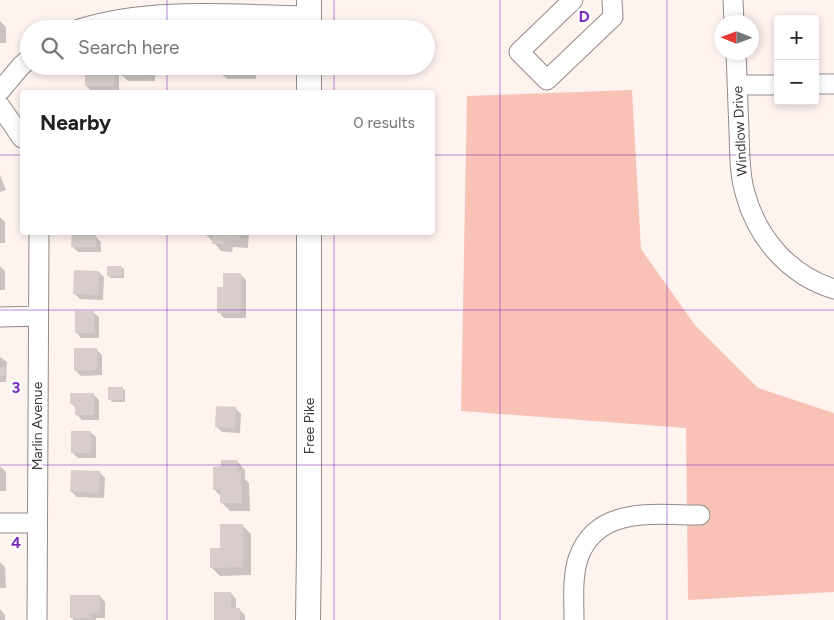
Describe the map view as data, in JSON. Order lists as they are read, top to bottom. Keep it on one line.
{"streets":{"main road":["Free Pike"],"street":["Windlow Drive","Marlin Avenue"]},"north":"left","page":{"map_buttons":["+","−"],"search":"Search here","heading":["Nearby","0 results"]},"grid":{"columns":["D"],"rows":["3","4"]}}
